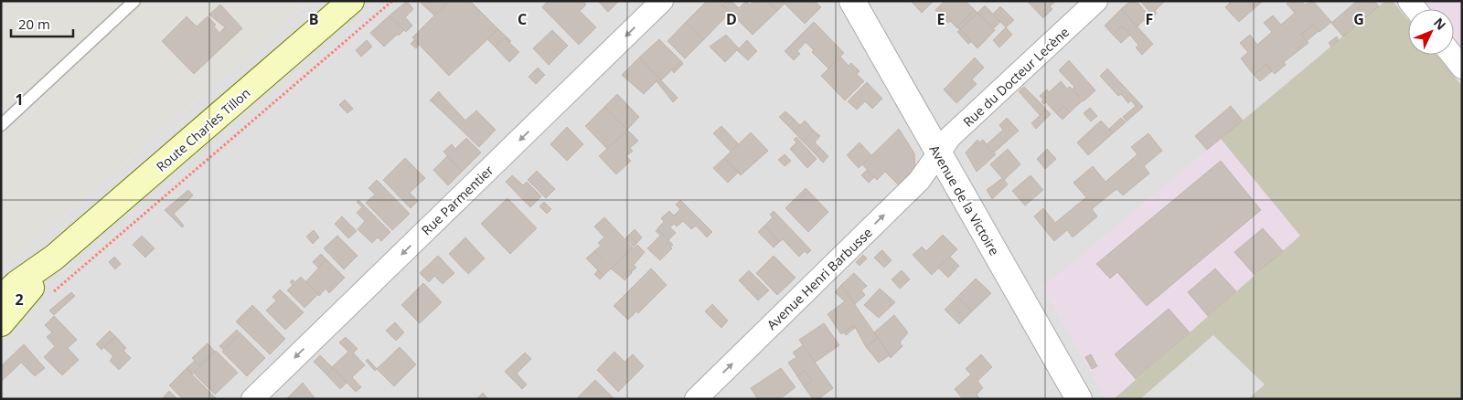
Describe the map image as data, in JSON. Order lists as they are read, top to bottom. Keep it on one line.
{"streets":{"main road":["Route Charles Tillon"],"street":["Rue du Docteur Lecène","Rue Parmentier","Avenue de la Victoire","Avenue Henri Barbusse"]},"crossings":[["Rue du Docteur Lecène","Avenue de la Victoire"],["Rue du Docteur Lecène","Avenue Henri Barbusse"],["Avenue de la Victoire","Avenue Henri Barbusse"]],"one_way":["Rue Parmentier","Avenue Henri Barbusse"],"scale_bar":"20 m","north":"top right","grid":{"columns":["B","C","D","E","F","G"],"rows":["1","2"]}}
